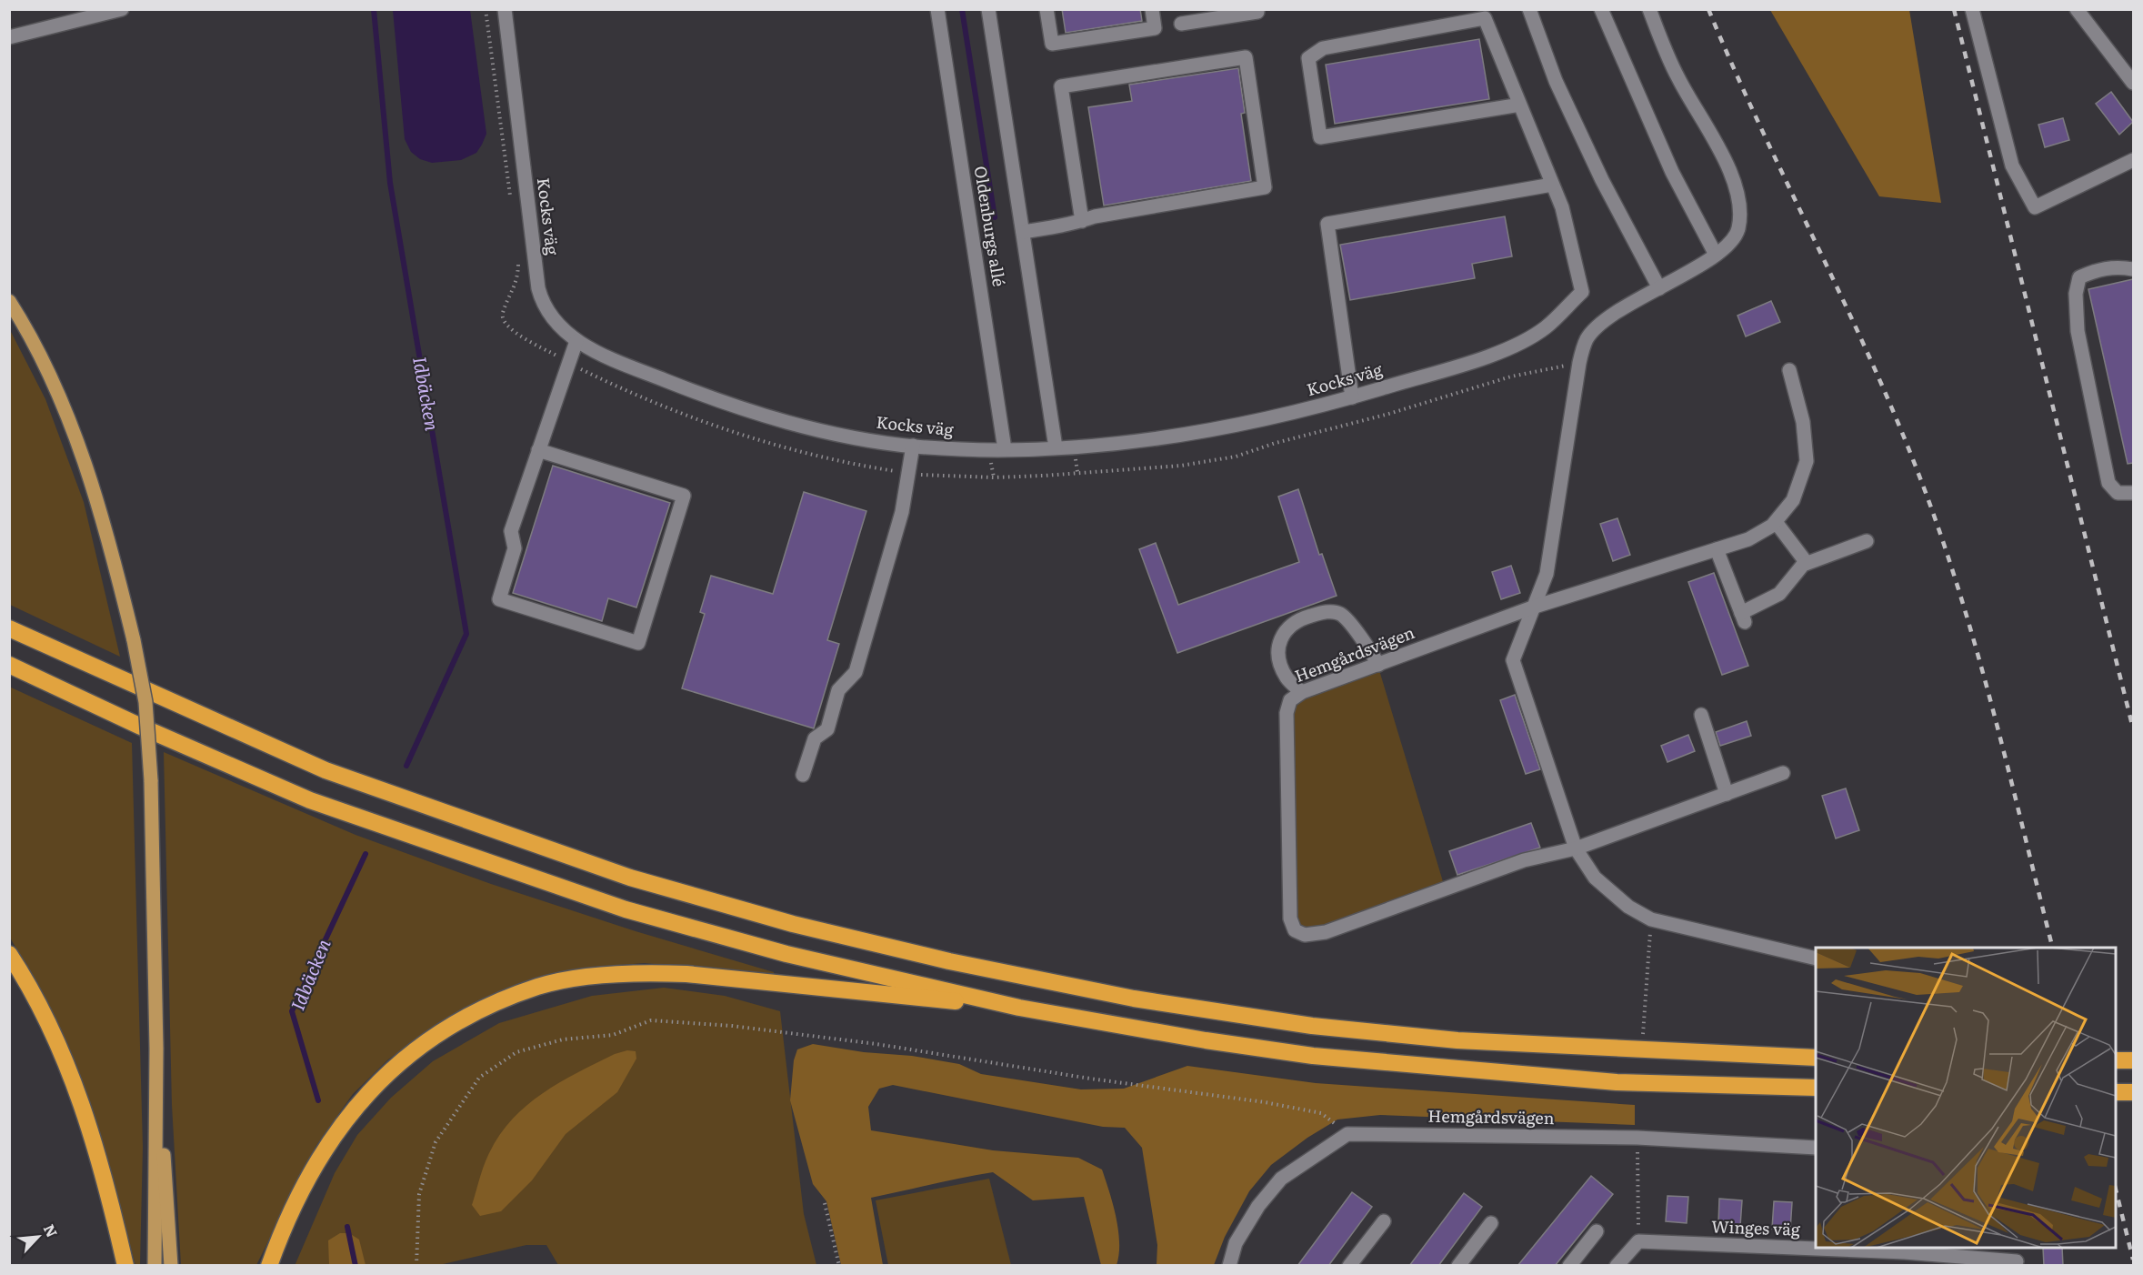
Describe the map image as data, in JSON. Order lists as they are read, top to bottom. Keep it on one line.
{"streets":{"street":["Kocks väg","Oldenburgs allé","Hemgårdsvägen","Winges väg"]},"crossings":[["Kocks väg","Oldenburgs allé"]],"water":["Idbäcken"],"north":"top right"}
